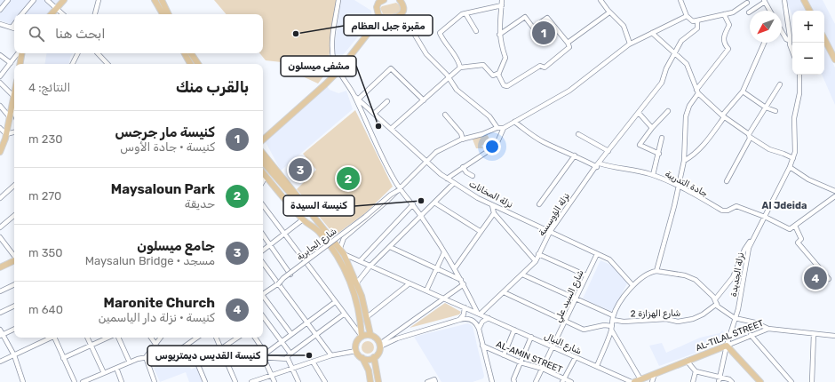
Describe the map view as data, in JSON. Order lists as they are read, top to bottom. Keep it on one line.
{"streets":{"main road":["AL-TILAL STREET"],"street":["جادة التدريبة","نزلة المخانات","نزلة الؤوسسة","شارع الجابرية","نزلة الجديدة","شارع السيد علي","شارع الهزازة 2","شارع النيال","AL-AMIN STREET"]},"crossings":[["جادة التدريبة","نزلة الؤوسسة"],["جادة التدريبة","نزلة الجديدة"],["نزلة المخانات","نزلة الؤوسسة"],["نزلة المخانات","شارع السيد علي"],["نزلة الؤوسسة","شارع الهزازة 2"],["نزلة الؤوسسة","شارع النيال"],["نزلة الجديدة","شارع الهزازة 2"],["نزلة الجديدة","AL-TILAL STREET"],["شارع السيد علي","شارع الهزازة 2"],["شارع السيد علي","شارع النيال"],["شارع السيد علي","AL-AMIN STREET"],["AL-TILAL STREET","شارع النيال"]],"districts":["Al Jdeida"],"places":["مقبرة جبل العظام","مشفى ميسلون","كنيسة السيدة","كنيسة القديس ديمتريوس"],"north":"bottom left","page":{"map_buttons":["+","−"],"search":"ابحث هنا","pins":["1","3","2","4"],"heading":["بالقرب منك","النتائج: 4"],"list":[{"mark":"1","name":"كنيسة مار جرجس","note":"كنيسة · جادة الأوس","value":"230 m"},{"mark":"2","name":"Maysaloun Park","note":"حديقة","value":"270 m"},{"mark":"3","name":"جامع ميسلون","note":"مسجد · Maysalun Bridge","value":"350 m"},{"mark":"4","name":"Maronite Church","note":"كنيسة · نزلة دار الياسمين","value":"640 m"}]}}
